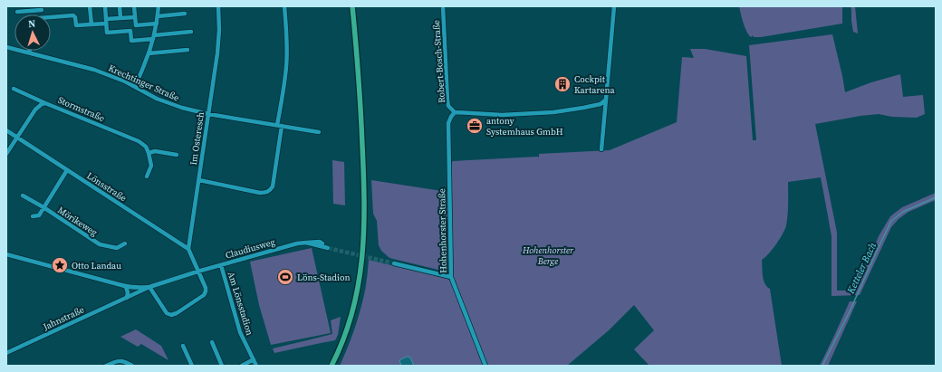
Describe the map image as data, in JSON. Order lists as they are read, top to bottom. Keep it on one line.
{"streets":{"street":["Robert-Bosch-Straße","Krechtinger Straße","Stormstraße","Im Osteresch","Lönsstraße","Mörikeweg","Hohenhorster Straße","Claudiusweg","Am Lönsstadion","Jahnstraße"]},"crossings":[["Robert-Bosch-Straße","Hohenhorster Straße"],["Krechtinger Straße","Im Osteresch"],["Stormstraße","Lönsstraße"],["Im Osteresch","Lönsstraße"],["Claudiusweg","Am Lönsstadion"],["Claudiusweg","Jahnstraße"]],"water":["Ketteler Bach"],"parks":["Hohenhorster Berge"],"places":{"building":["Cockpit Kartarena"],"office":["antony Systemhaus GmbH"],"place":["Otto Landau"],"sports":["Löns-Stadion"]},"north":"top"}
